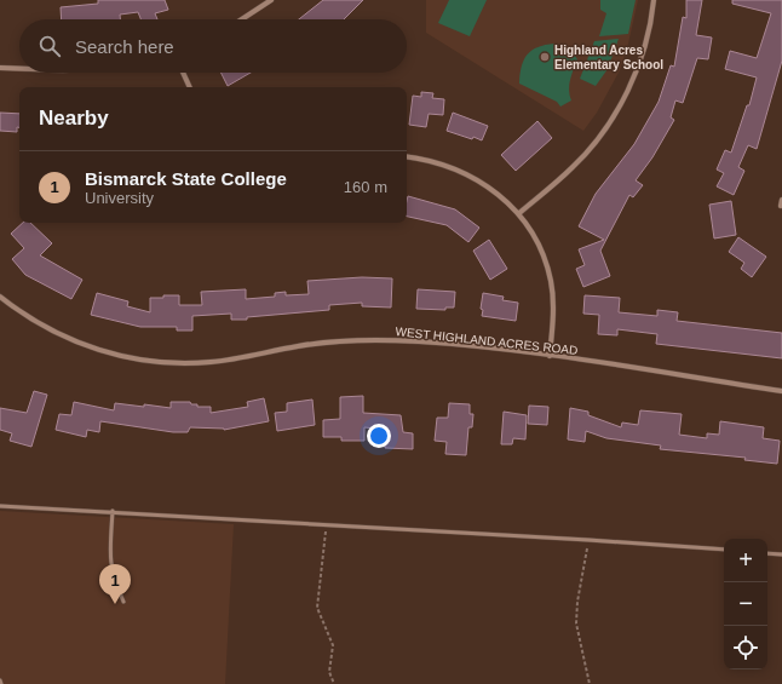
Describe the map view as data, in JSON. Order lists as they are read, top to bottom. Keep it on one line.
{"streets":{"street":["WEST HIGHLAND ACRES ROAD"]},"places":["Highland Acres Elementary School"],"page":{"search":"Search here","heading":"Nearby","list":[{"mark":"1","name":"Bismarck State College","note":"University","value":"160 m"}],"map_buttons":["+","−"],"pins":"1"}}
